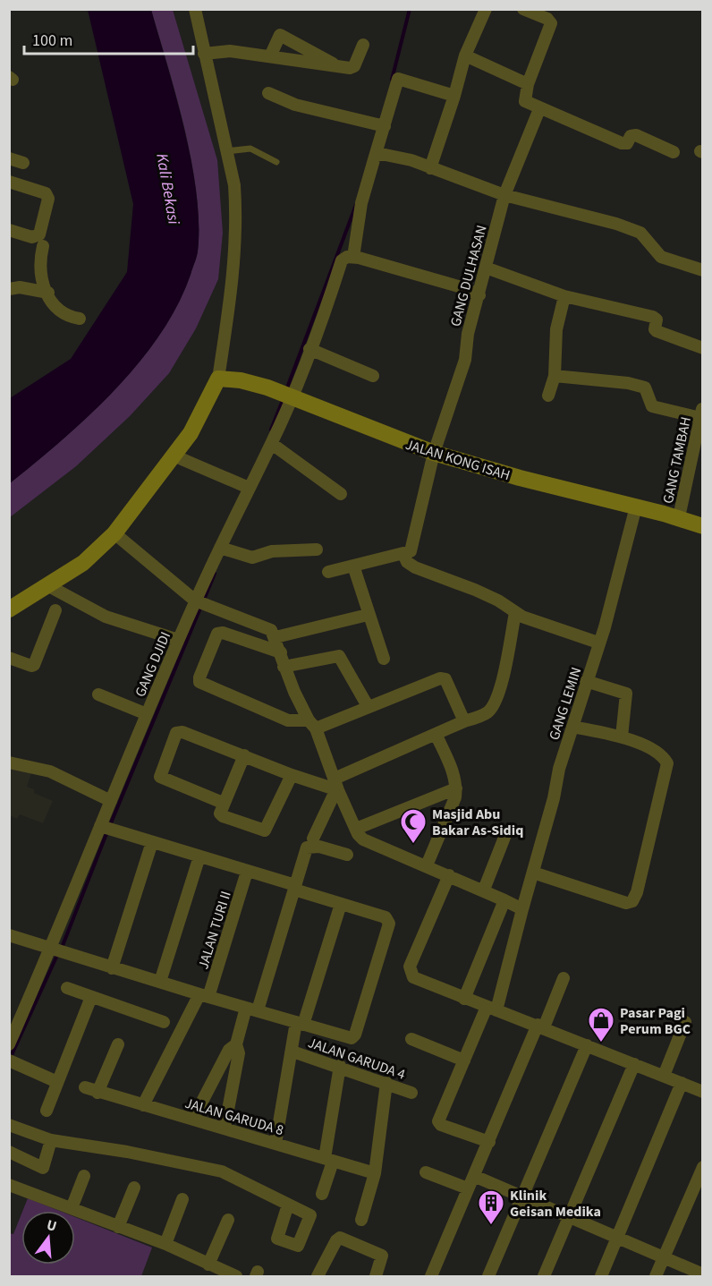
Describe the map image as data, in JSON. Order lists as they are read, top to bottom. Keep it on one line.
{"streets":{"street":["GANG DULHASAN","JALAN KONG ISAH","GANG TAMBAH","GANG DJIDI","GANG LEMIN","JALAN TURI II","JALAN GARUDA 4","JALAN GARUDA 8"]},"crossings":[["GANG DULHASAN","JALAN KONG ISAH"],["JALAN KONG ISAH","GANG TAMBAH"],["JALAN KONG ISAH","GANG DJIDI"],["JALAN KONG ISAH","GANG LEMIN"],["JALAN TURI II","JALAN GARUDA 8"]],"water":["Kali Bekasi"],"places":{"mosque":["Masjid Abu Bakar As-Sidiq"],"shop":["Pasar Pagi Perum BGC"],"building":["Klinik Geisan Medika"]},"scale_bar":"100 m","north":"top"}
